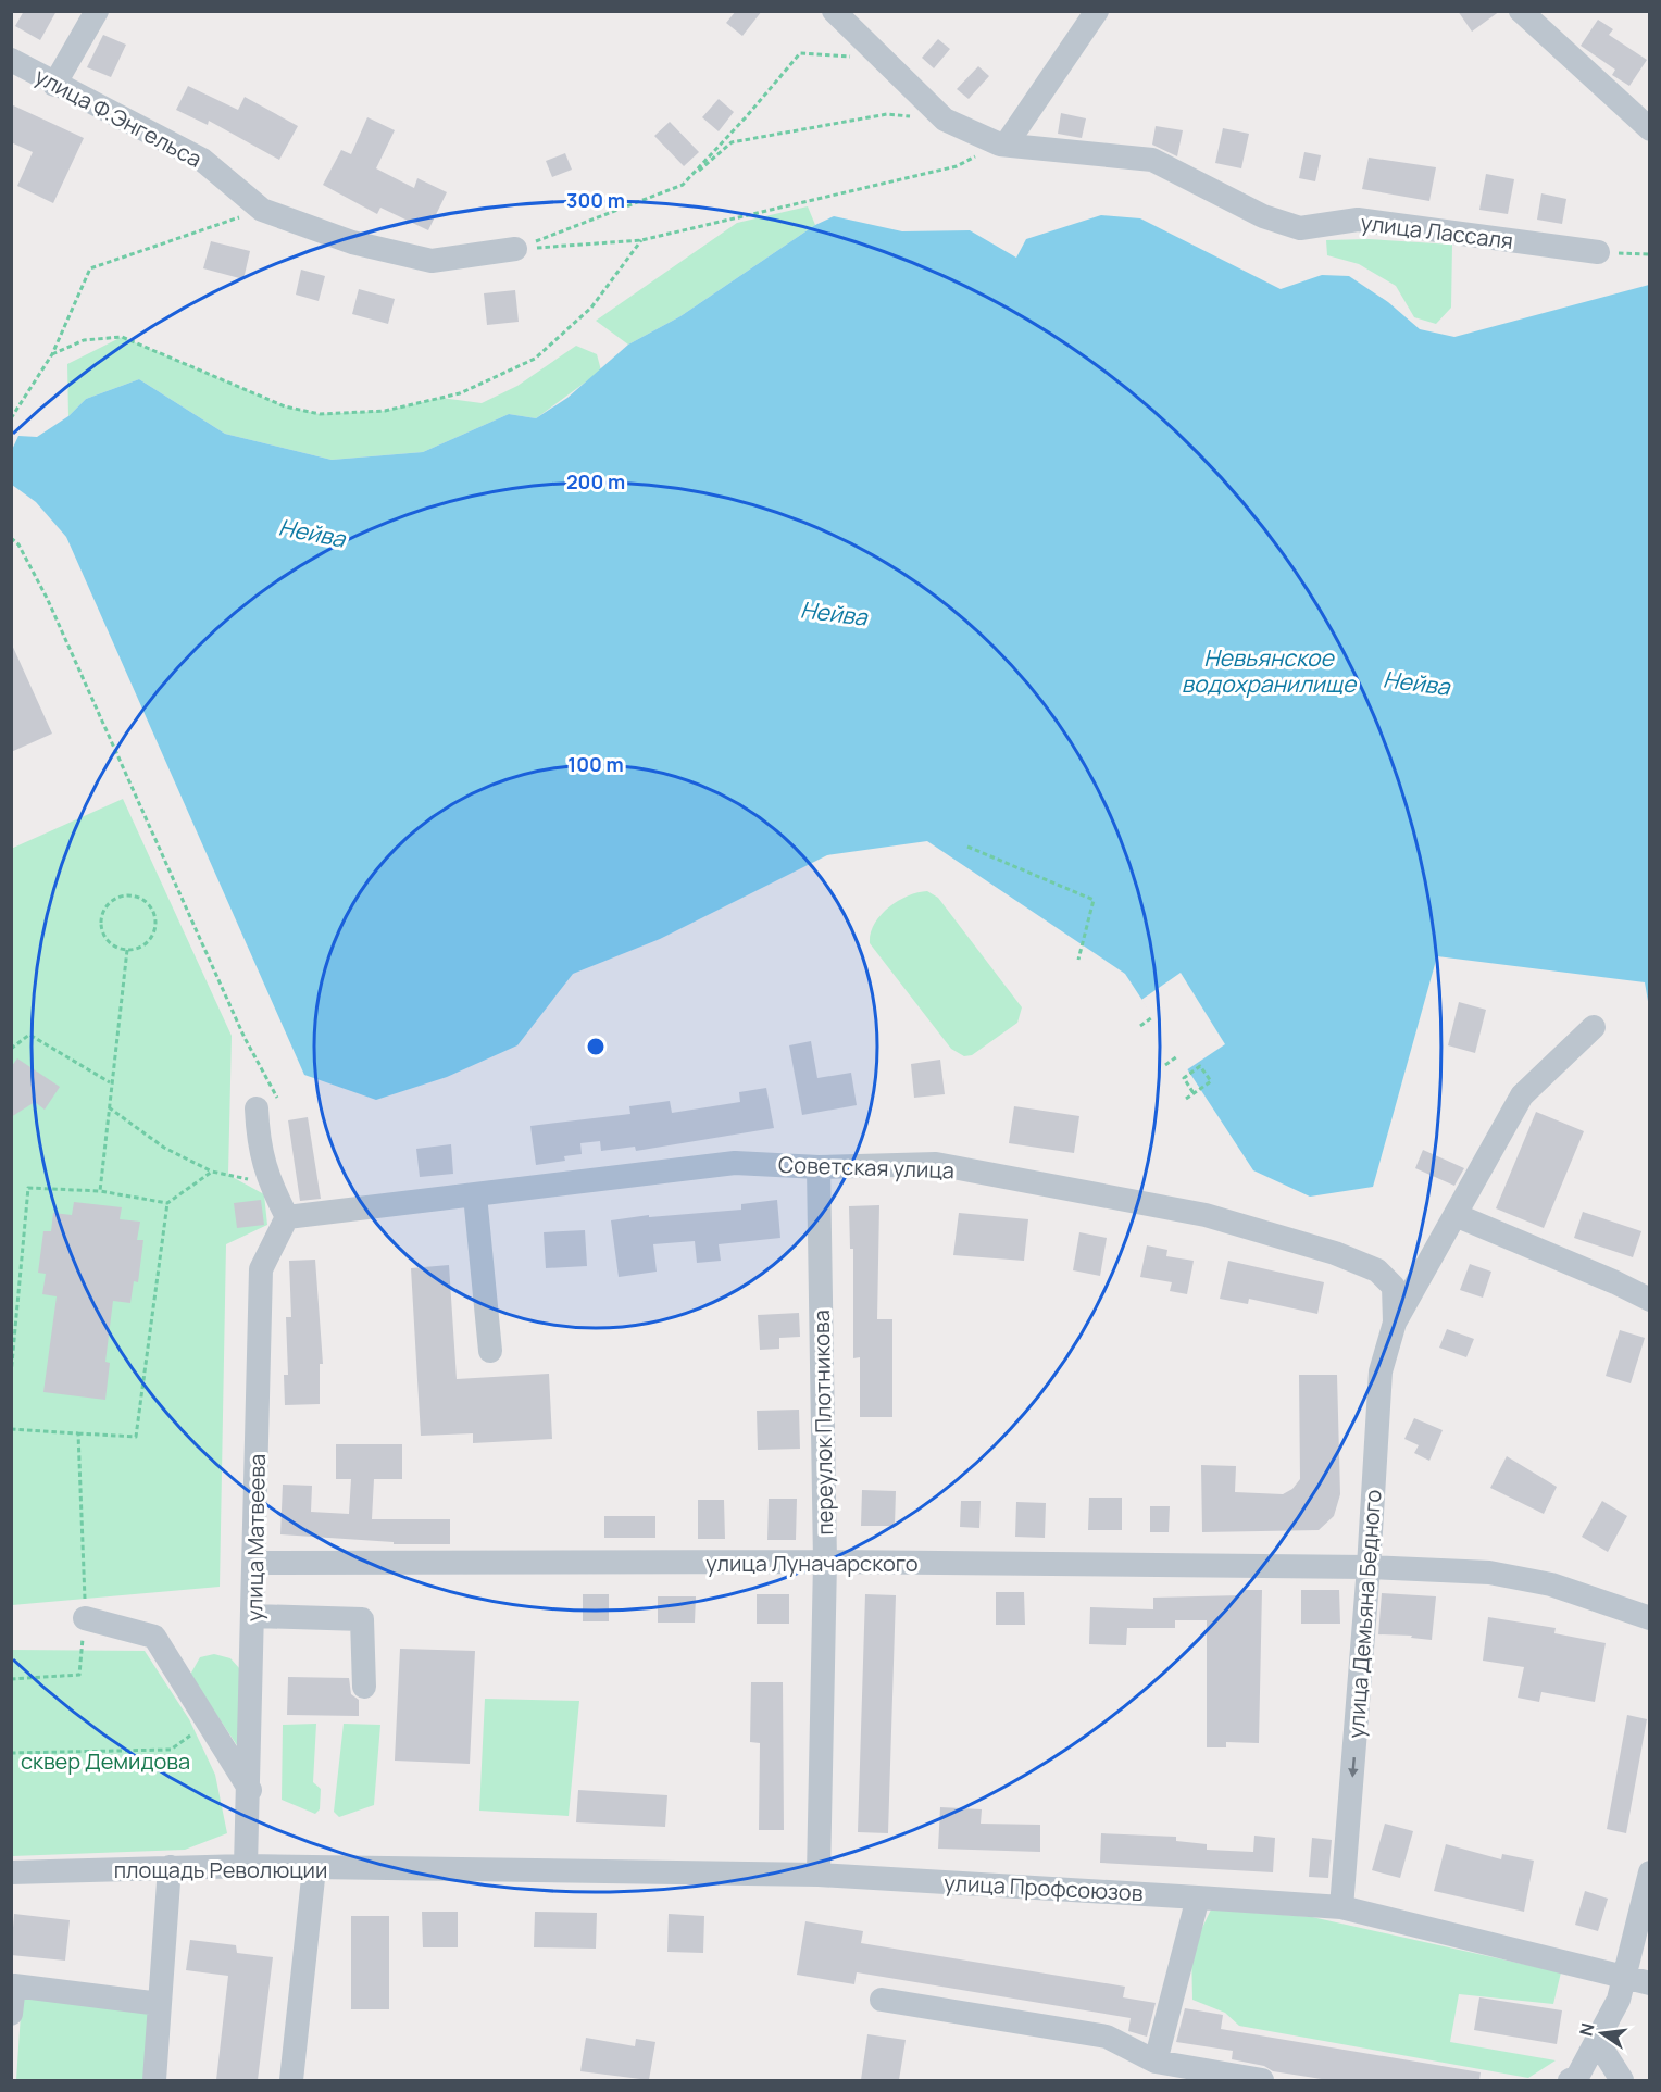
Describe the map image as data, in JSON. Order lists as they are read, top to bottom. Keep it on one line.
{"streets":{"street":["улица Ф.Энгельса","улица Лассаля","Советская улица","переулок Плотникова","улица Матвеева","улица Луначарского","улица Демьяна Бедного","площадь Революции","улица Профсоюзов"]},"crossings":[["Советская улица","переулок Плотникова"],["Советская улица","улица Матвеева"],["Советская улица","улица Демьяна Бедного"],["переулок Плотникова","улица Луначарского"],["переулок Плотникова","улица Профсоюзов"],["улица Матвеева","улица Луначарского"],["улица Матвеева","площадь Революции"],["улица Луначарского","улица Демьяна Бедного"],["улица Демьяна Бедного","улица Профсоюзов"],["площадь Революции","улица Профсоюзов"]],"one_way":["улица Демьяна Бедного"],"water":["Нейва","Невьянское водохранилище"],"parks":["сквер Демидова"],"north":"left","rings":["300 m","200 m","100 m"]}
